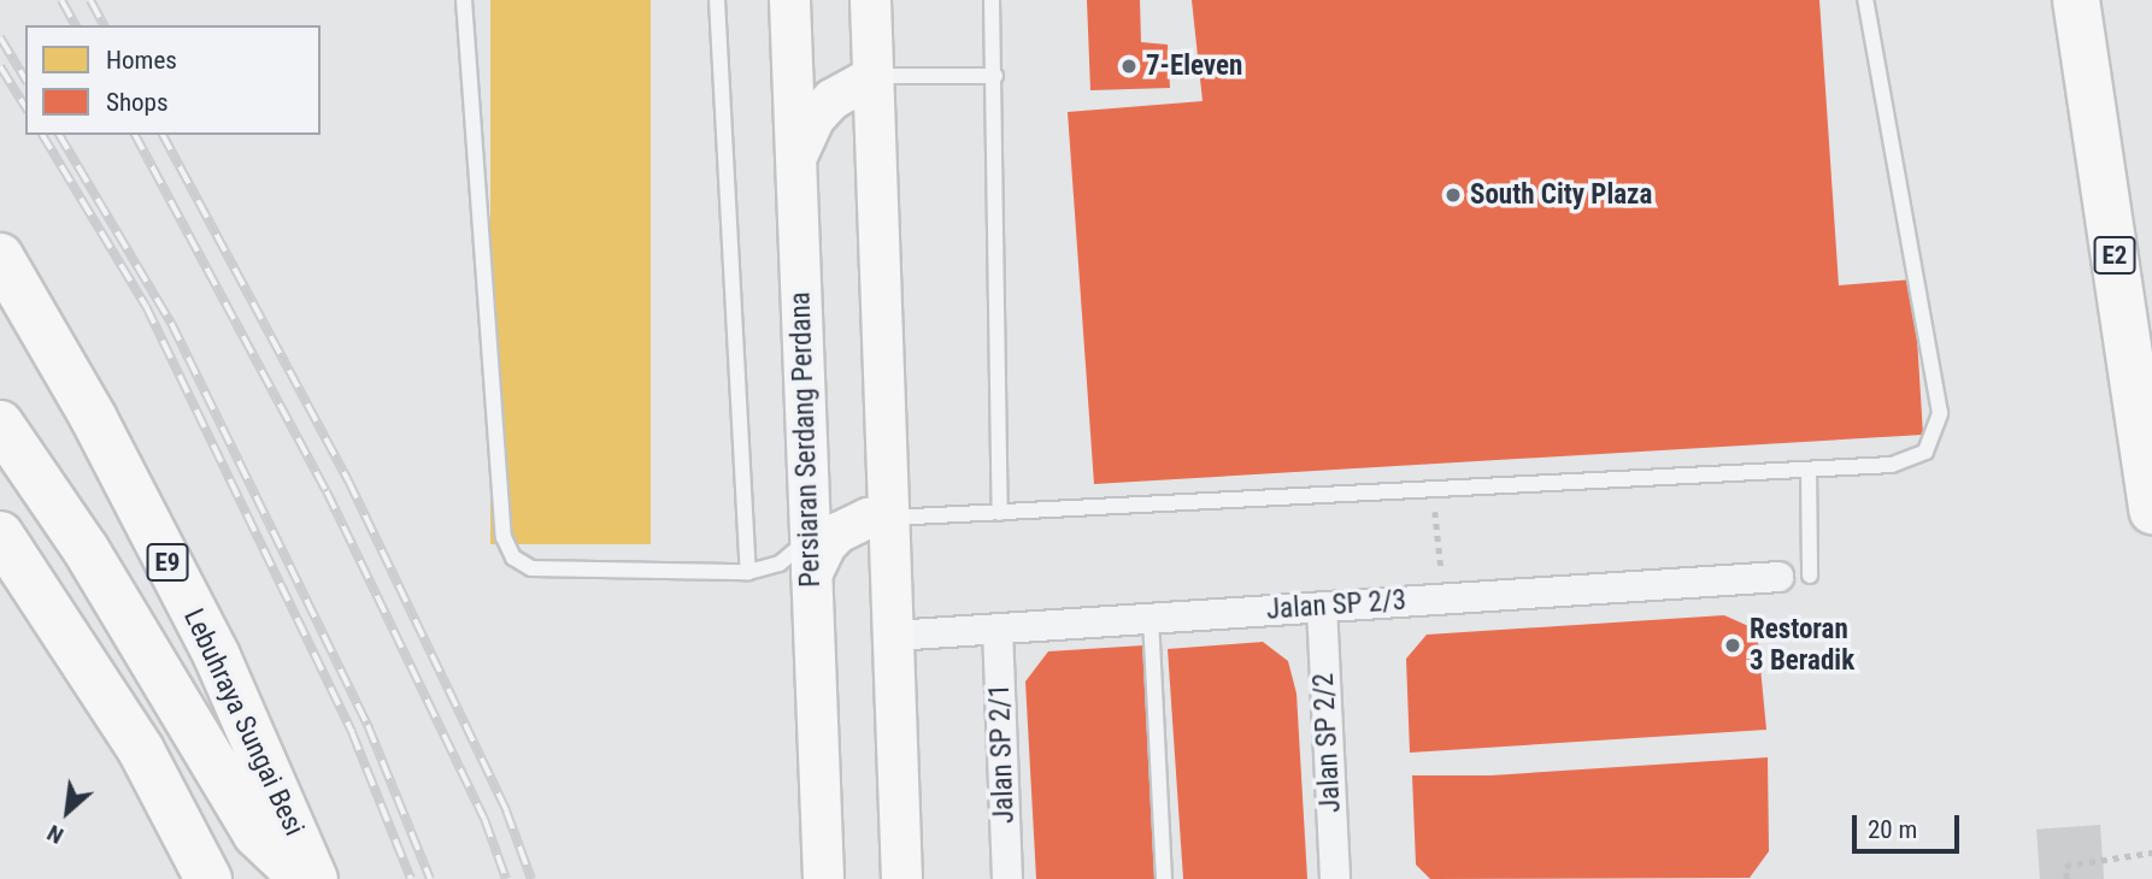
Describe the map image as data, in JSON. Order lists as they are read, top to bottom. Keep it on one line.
{"streets":{"highway":["E2","E9","Lebuhraya Sungai Besi"],"main road":["Persiaran Serdang Perdana"],"street":["Jalan SP 2/3","Jalan SP 2/2","Jalan SP 2/1"]},"crossings":[["Jalan SP 2/3","Jalan SP 2/2"],["Jalan SP 2/3","Jalan SP 2/1"]],"places":["7-Eleven","South City Plaza","Restoran 3 Beradik"],"legend":["Homes","Shops"],"scale_bar":"20 m","north":"bottom left"}
